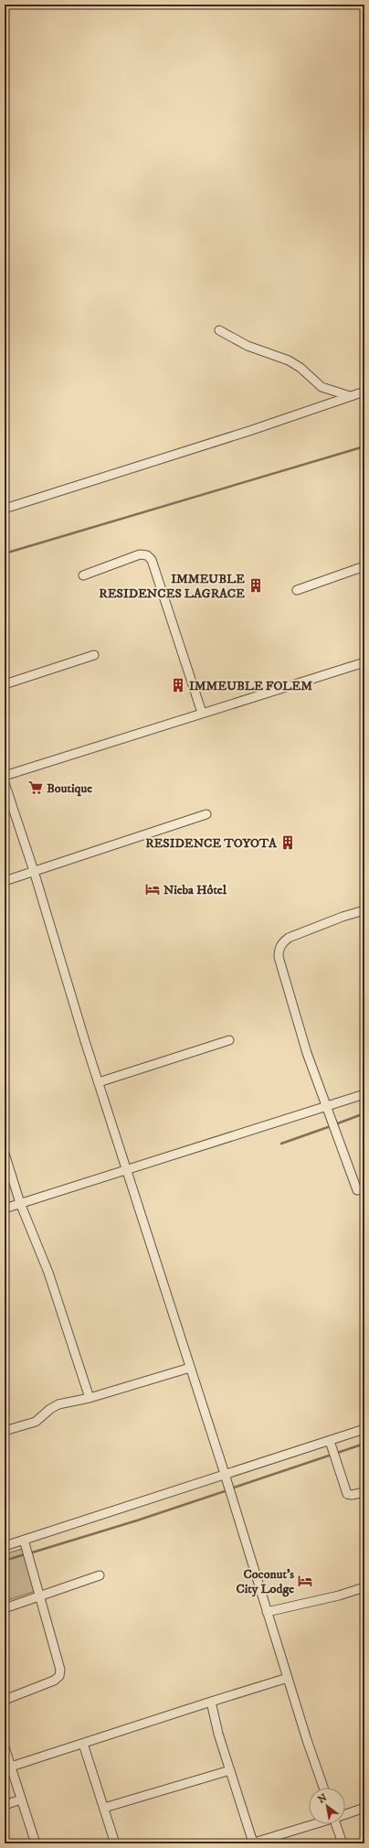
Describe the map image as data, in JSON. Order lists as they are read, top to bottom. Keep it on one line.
{"places":{"building":["IMMEUBLE RESIDENCES LAGRACE","IMMEUBLE FOLEM","RESIDENCE TOYOTA"],"supermarket":["Boutique"],"hotel":["Nieba Hôtel","Coconut’s City Lodge"]},"north":"top left"}
